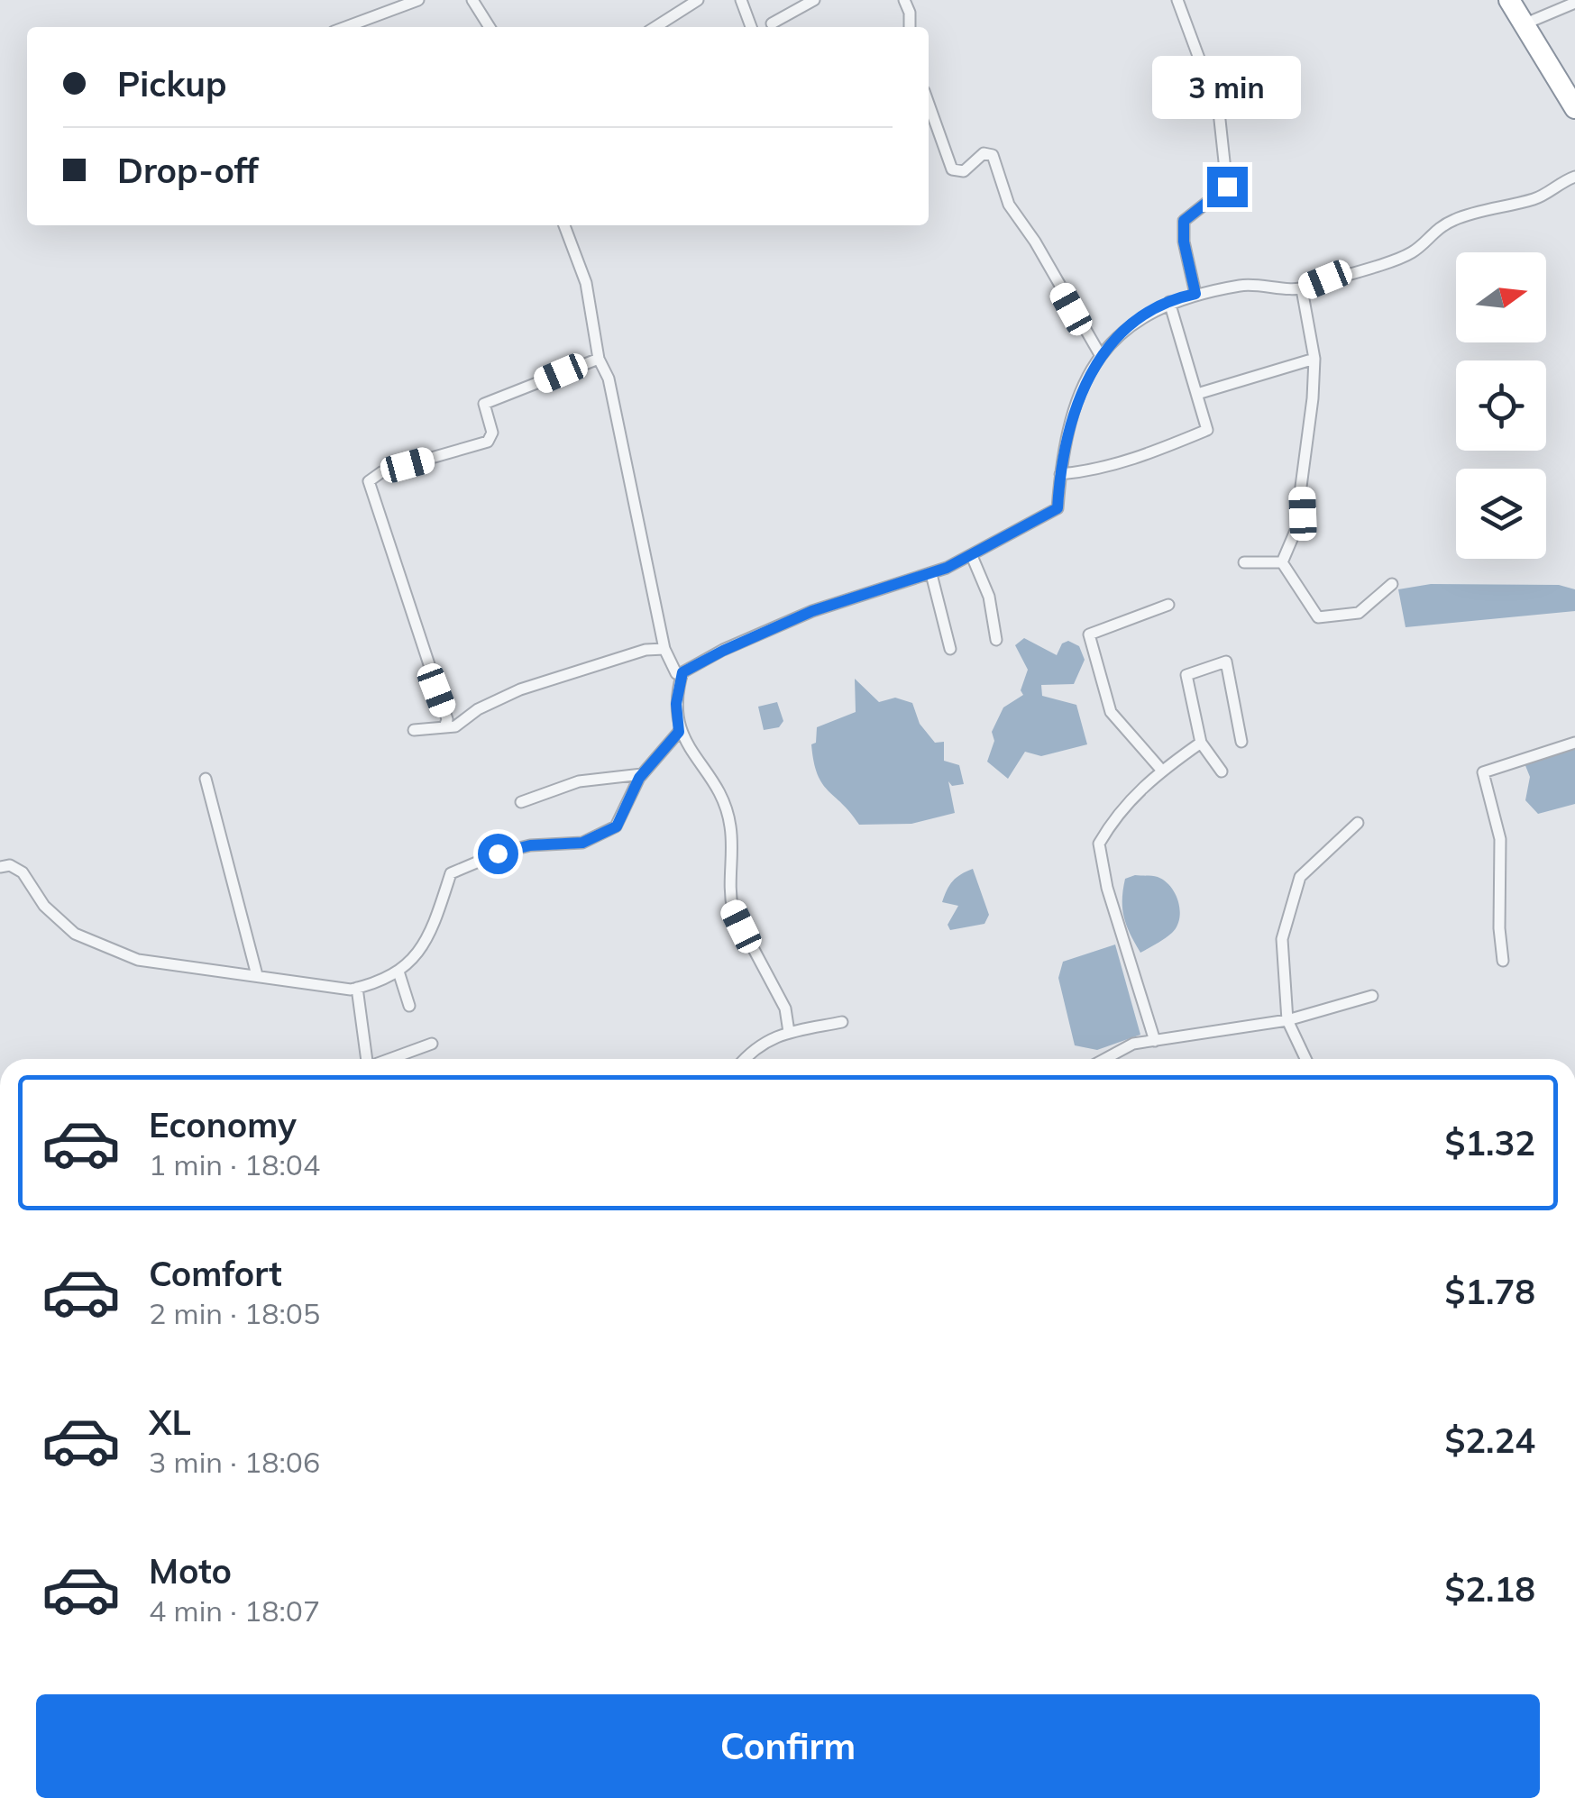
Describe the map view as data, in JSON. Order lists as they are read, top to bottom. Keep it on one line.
{"north":"right","page":{"banner":["Pickup","Drop-off"],"bubble":"3 min","list":[{"name":"Economy","note":"1 min · 18:04","value":"$1.32"},{"name":"Comfort","note":"2 min · 18:05","value":"$1.78"},{"name":"XL","note":"3 min · 18:06","value":"$2.24"},{"name":"Moto","note":"4 min · 18:07","value":"$2.18"}],"buttons":"Confirm"}}
